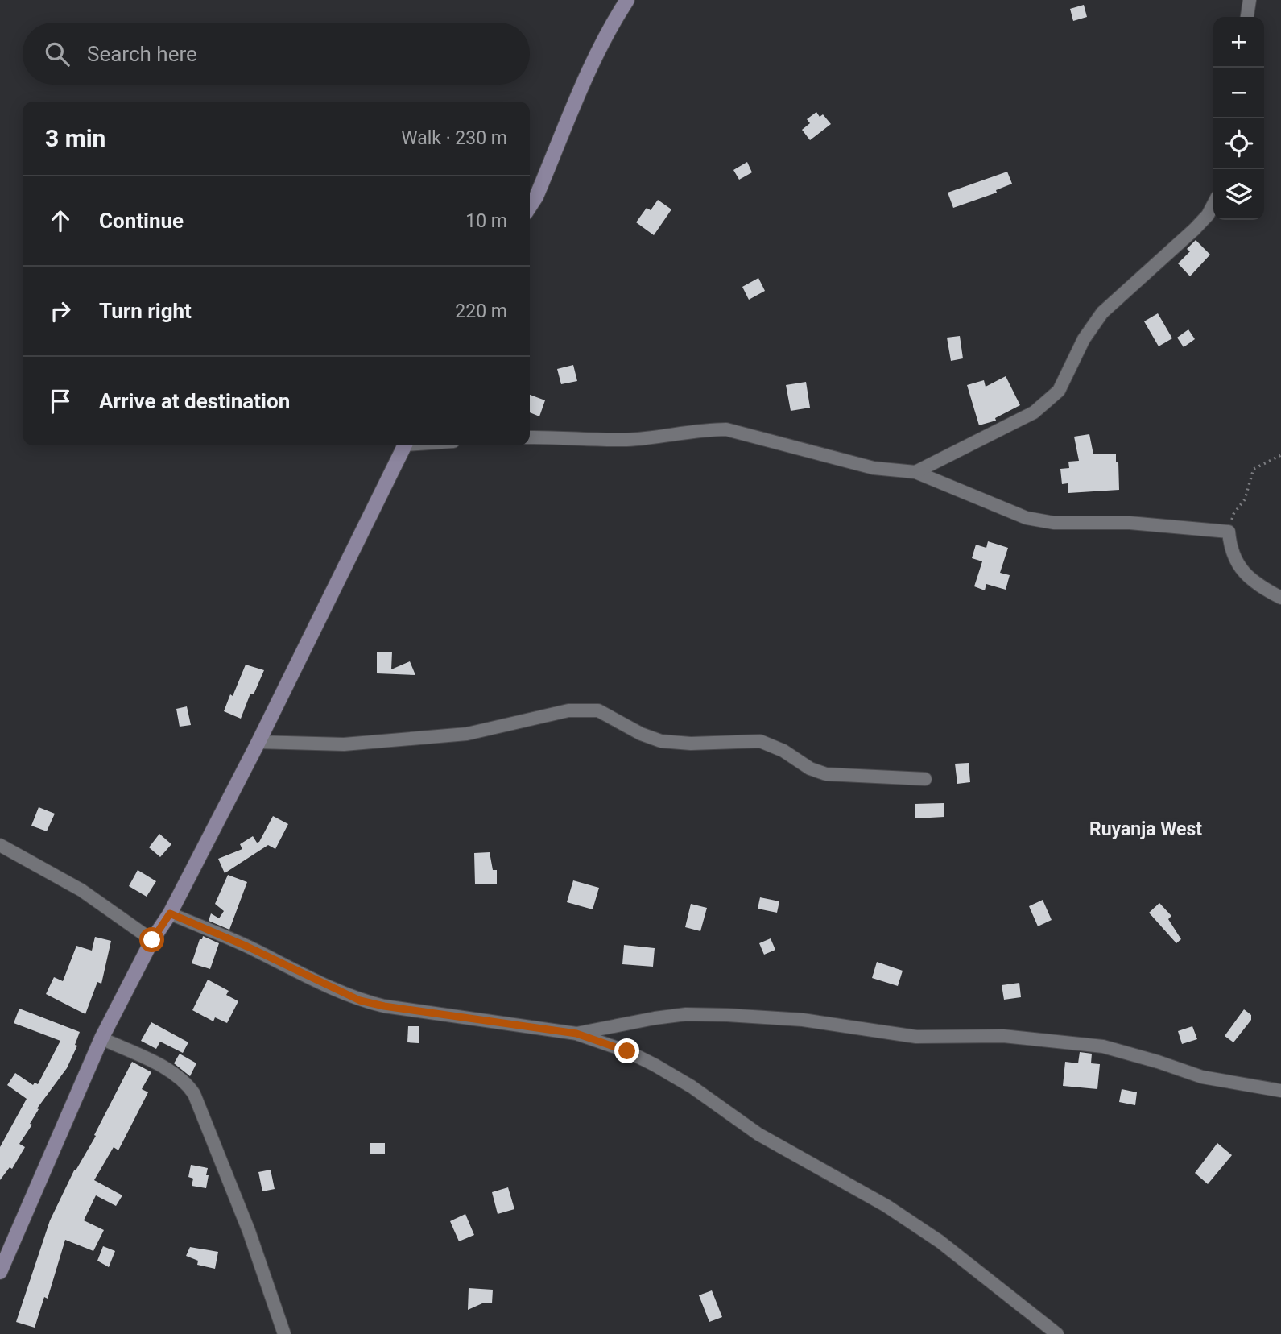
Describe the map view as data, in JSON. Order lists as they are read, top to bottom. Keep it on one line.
{"districts":["Ruyanja West"],"page":{"map_buttons":["+","−"],"search":"Search here","heading":["3 min","Walk · 230 m"],"list":[["Continue","10 m"],["Turn right","220 m"],"Arrive at destination"]}}
